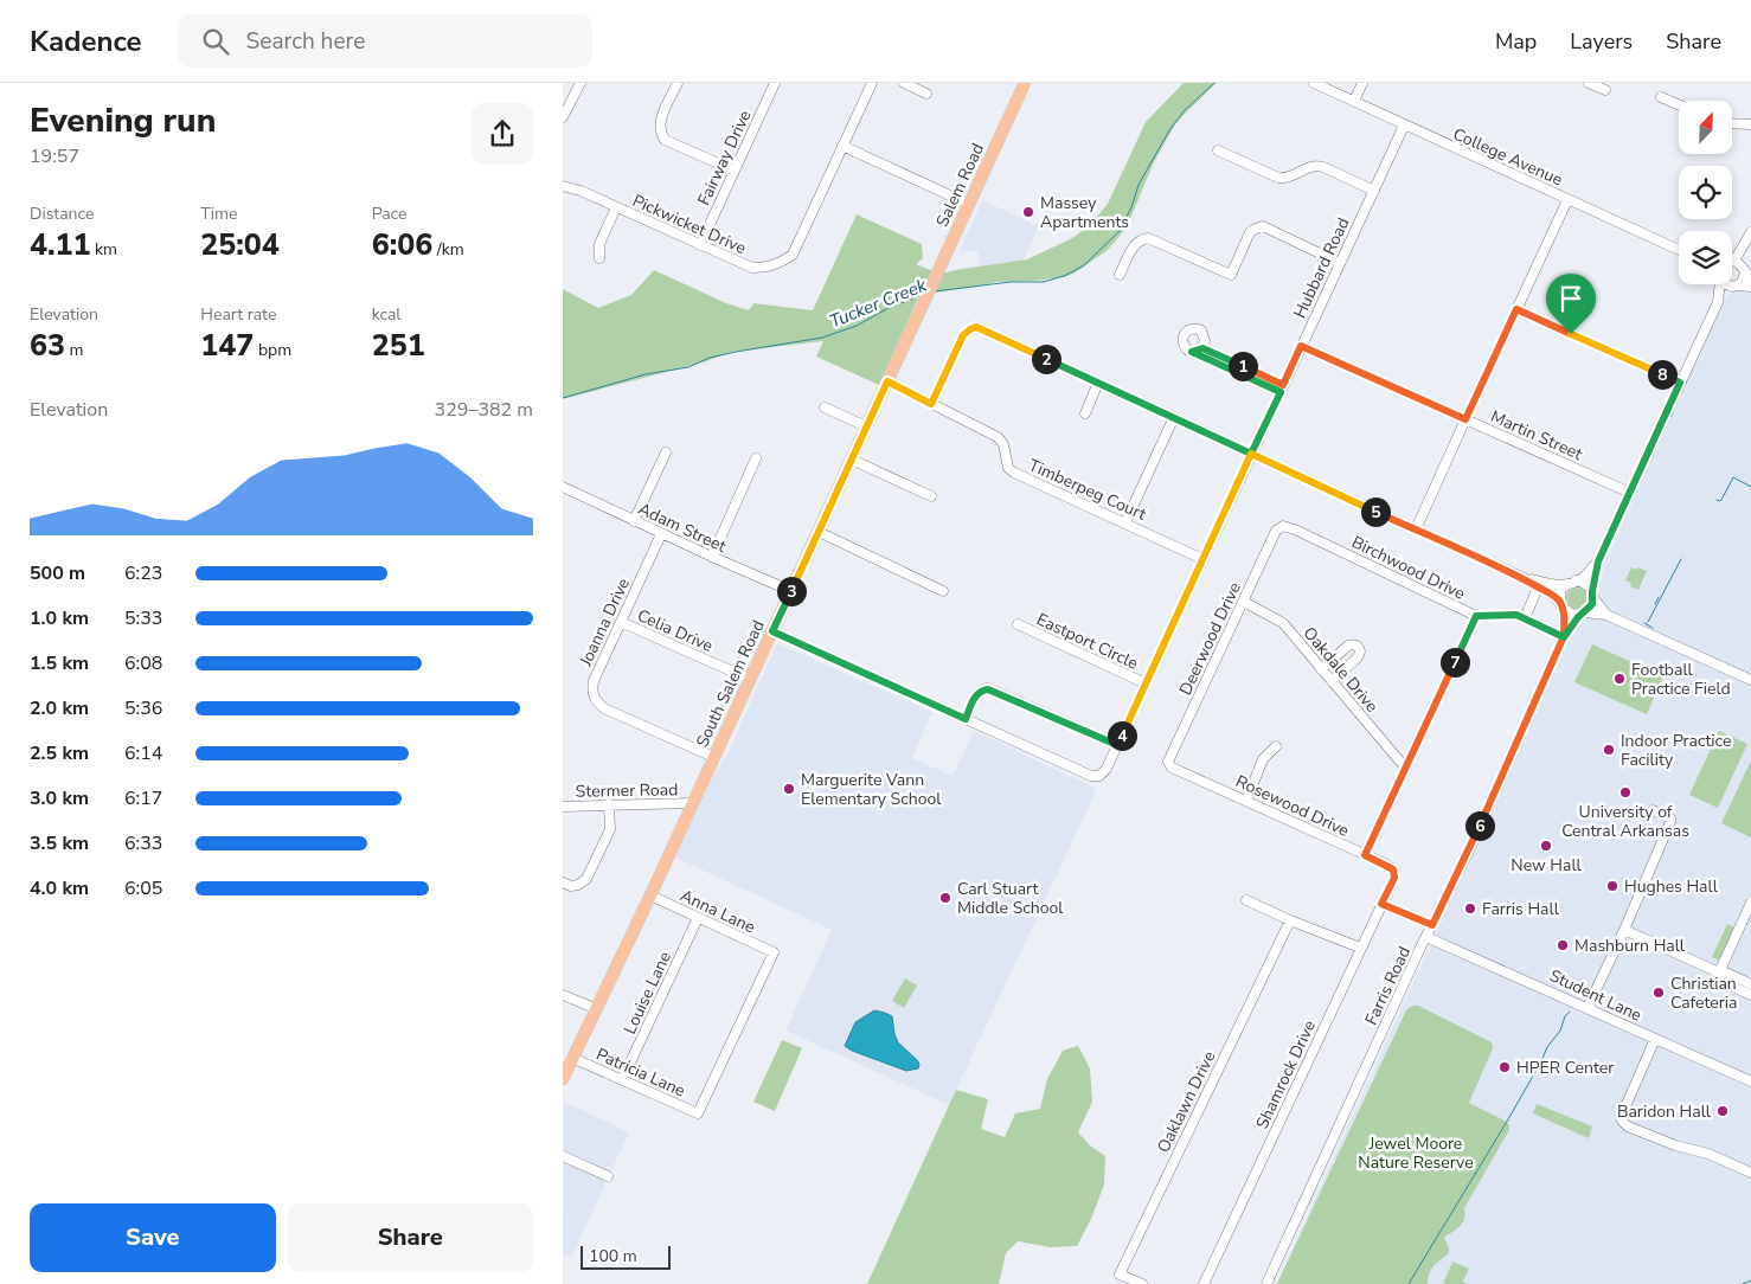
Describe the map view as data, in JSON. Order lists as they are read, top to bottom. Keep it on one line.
{"streets":{"main road":["Salem Road","South Salem Road"],"street":["College Avenue","Fairway Drive","Pickwicket Drive","Hubbard Road","Martin Street","Timberpeg Court","Adam Street","Birchwood Drive","Joanna Drive","Celia Drive","Deerwood Drive","Eastport Circle","Oakdale Drive","Stermer Road","Rosewood Drive","Anna Lane","Farris Road","Louise Lane","Student Lane","Patricia Lane","Shamrock Drive","Oaklawn Drive"]},"crossings":[["College Avenue","Hubbard Road"],["Fairway Drive","Pickwicket Drive"],["Salem Road","South Salem Road"],["Hubbard Road","Martin Street"],["Hubbard Road","Timberpeg Court"],["Hubbard Road","Eastport Circle"],["Timberpeg Court","South Salem Road"],["Adam Street","Joanna Drive"],["Adam Street","South Salem Road"],["Birchwood Drive","Deerwood Drive"],["Birchwood Drive","Farris Road"],["Joanna Drive","Celia Drive"],["Joanna Drive","South Salem Road"],["Celia Drive","South Salem Road"],["Deerwood Drive","Oakdale Drive"],["Deerwood Drive","Rosewood Drive"],["South Salem Road","Stermer Road"],["South Salem Road","Anna Lane"],["South Salem Road","Patricia Lane"],["Rosewood Drive","Shamrock Drive"],["Anna Lane","Louise Lane"],["Anna Lane","Patricia Lane"],["Farris Road","Student Lane"],["Louise Lane","Patricia Lane"]],"water":["Tucker Creek"],"parks":["Jewel Moore Nature Reserve"],"places":["Massey Apartments","Football Practice Field","Indoor Practice Facility","Marguerite Vann Elementary School","University of Central Arkansas","New Hall","Hughes Hall","Carl Stuart Middle School","Farris Hall","Mashburn Hall","Christian Cafeteria","HPER Center","Baridon Hall"],"scale_bar":"100 m","north":"top right","page":{"header":"Kadence","search":"Search here","nav":["Map","Layers","Share"],"heading":["Evening run","19:57"],"stats":[["Distance","4.11 km"],["Time","25:04"],["Pace","6:06 /km"],["Elevation","63 m"],["Heart rate","147 bpm"],["kcal","251"]],"pins":["2","1","8","5","3","7","4","6"],"chart":["Elevation","329–382 m"],"list":[{"name":"500 m","note":"6:23"},{"name":"1.0 km","note":"5:33"},{"name":"1.5 km","note":"6:08"},{"name":"2.0 km","note":"5:36"},{"name":"2.5 km","note":"6:14"},{"name":"3.0 km","note":"6:17"},{"name":"3.5 km","note":"6:33"},{"name":"4.0 km","note":"6:05"}],"buttons":["Save","Share"],"scale":"100 m"}}
